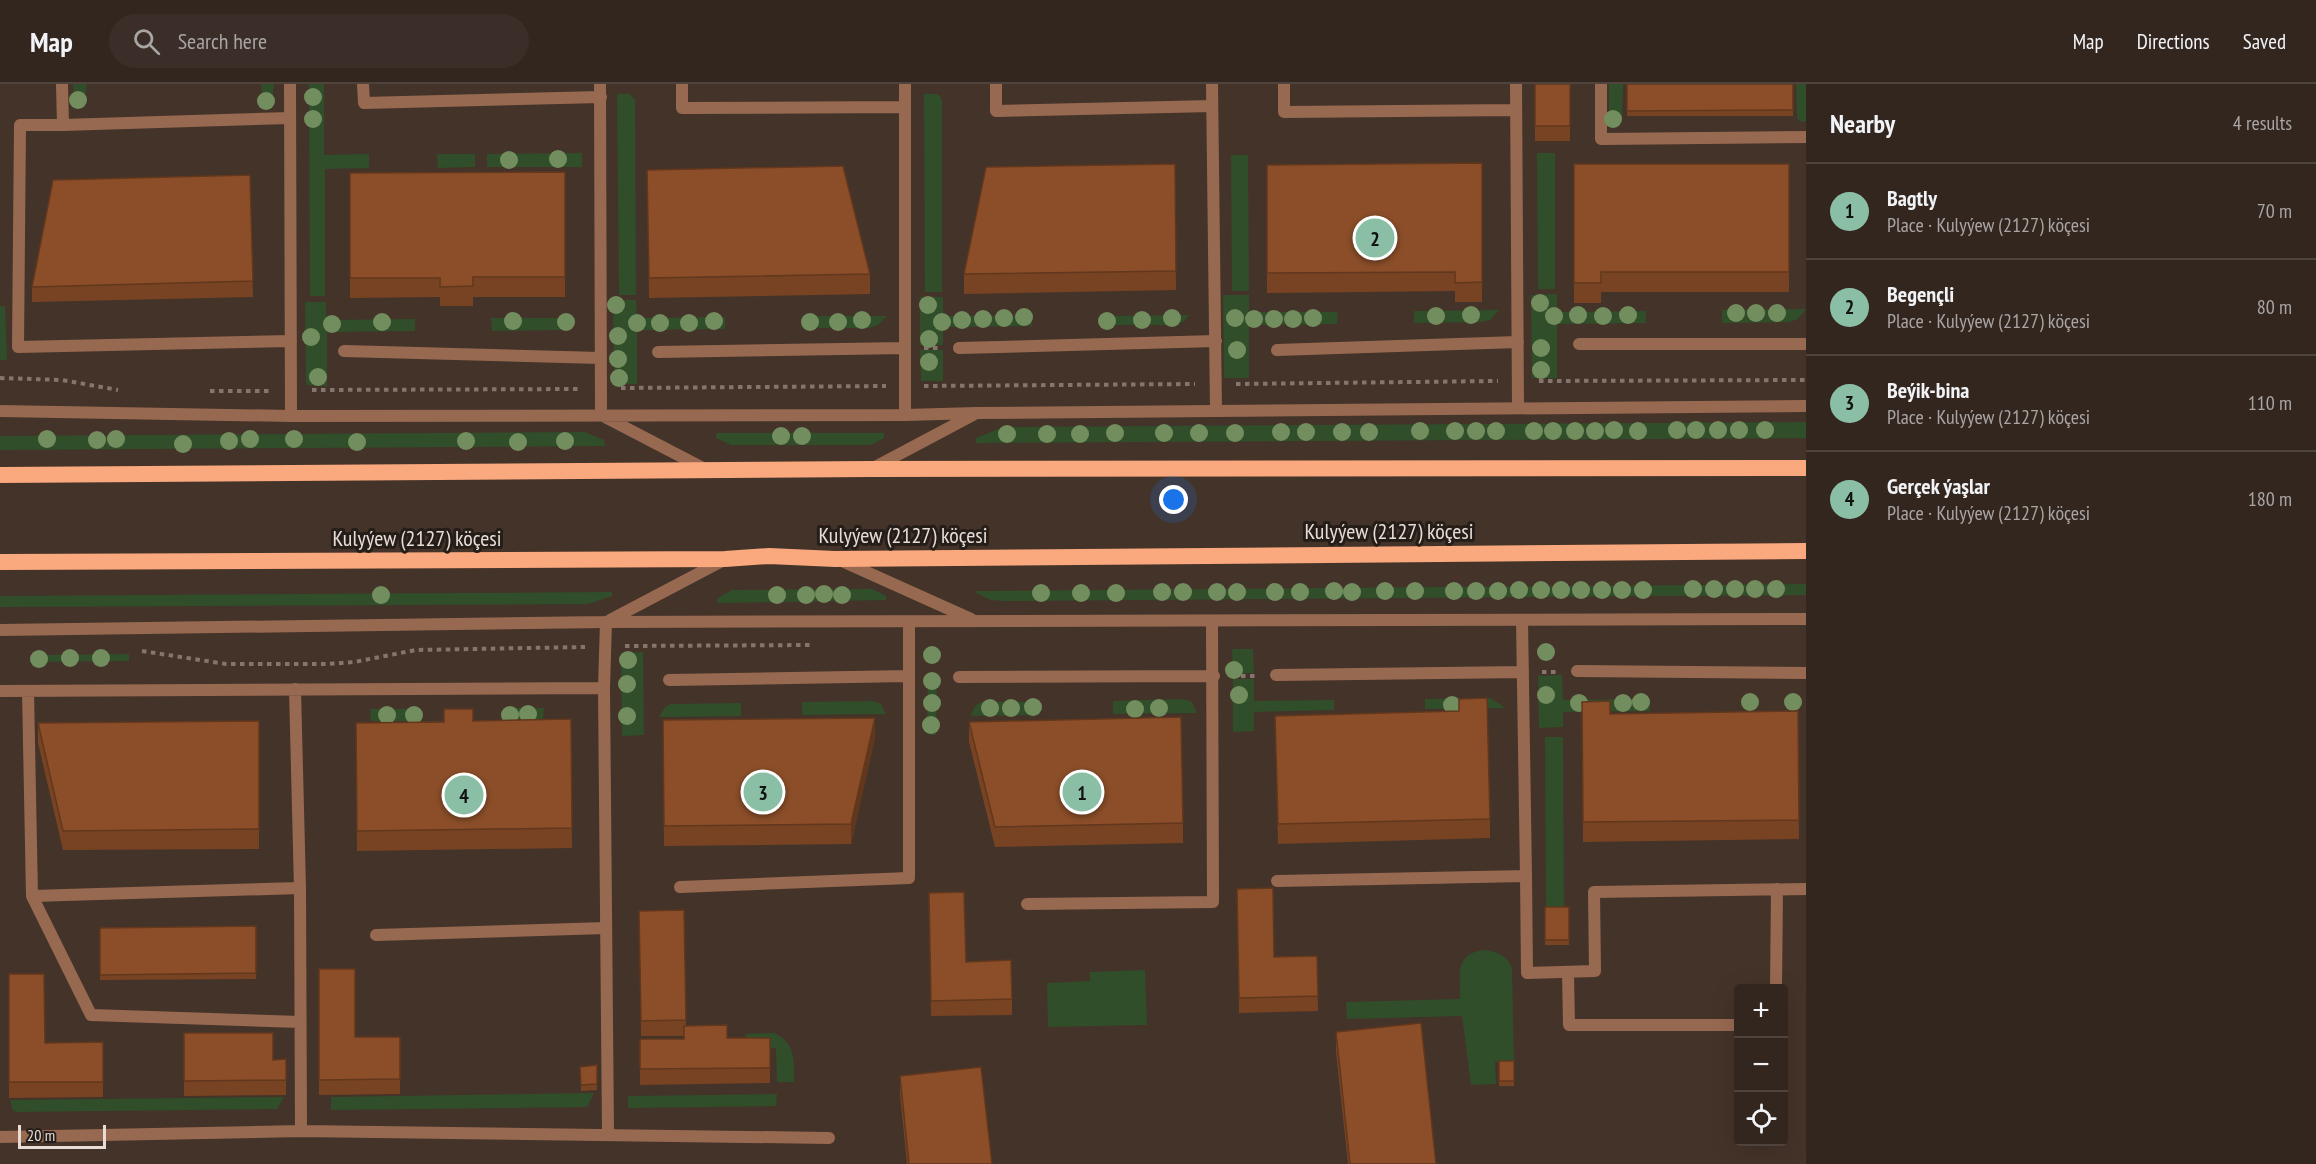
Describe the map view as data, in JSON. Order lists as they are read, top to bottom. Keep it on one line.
{"streets":{"highway":["Kulyýew (2127) köçesi"]},"scale_bar":"20 m","page":{"header":"Map","search":"Search here","nav":["Map","Directions","Saved"],"heading":["Nearby","4 results"],"list":[{"mark":"1","name":"Bagtly","note":"Place · Kulyýew (2127) köçesi","value":"70 m"},{"mark":"2","name":"Begençli","note":"Place · Kulyýew (2127) köçesi","value":"80 m"},{"mark":"3","name":"Beýik-bina","note":"Place · Kulyýew (2127) köçesi","value":"110 m"},{"mark":"4","name":"Gerçek ýaşlar","note":"Place · Kulyýew (2127) köçesi","value":"180 m"}],"pins":["2","1","3","4"],"map_buttons":["+","−"],"scale":"20 m"}}
